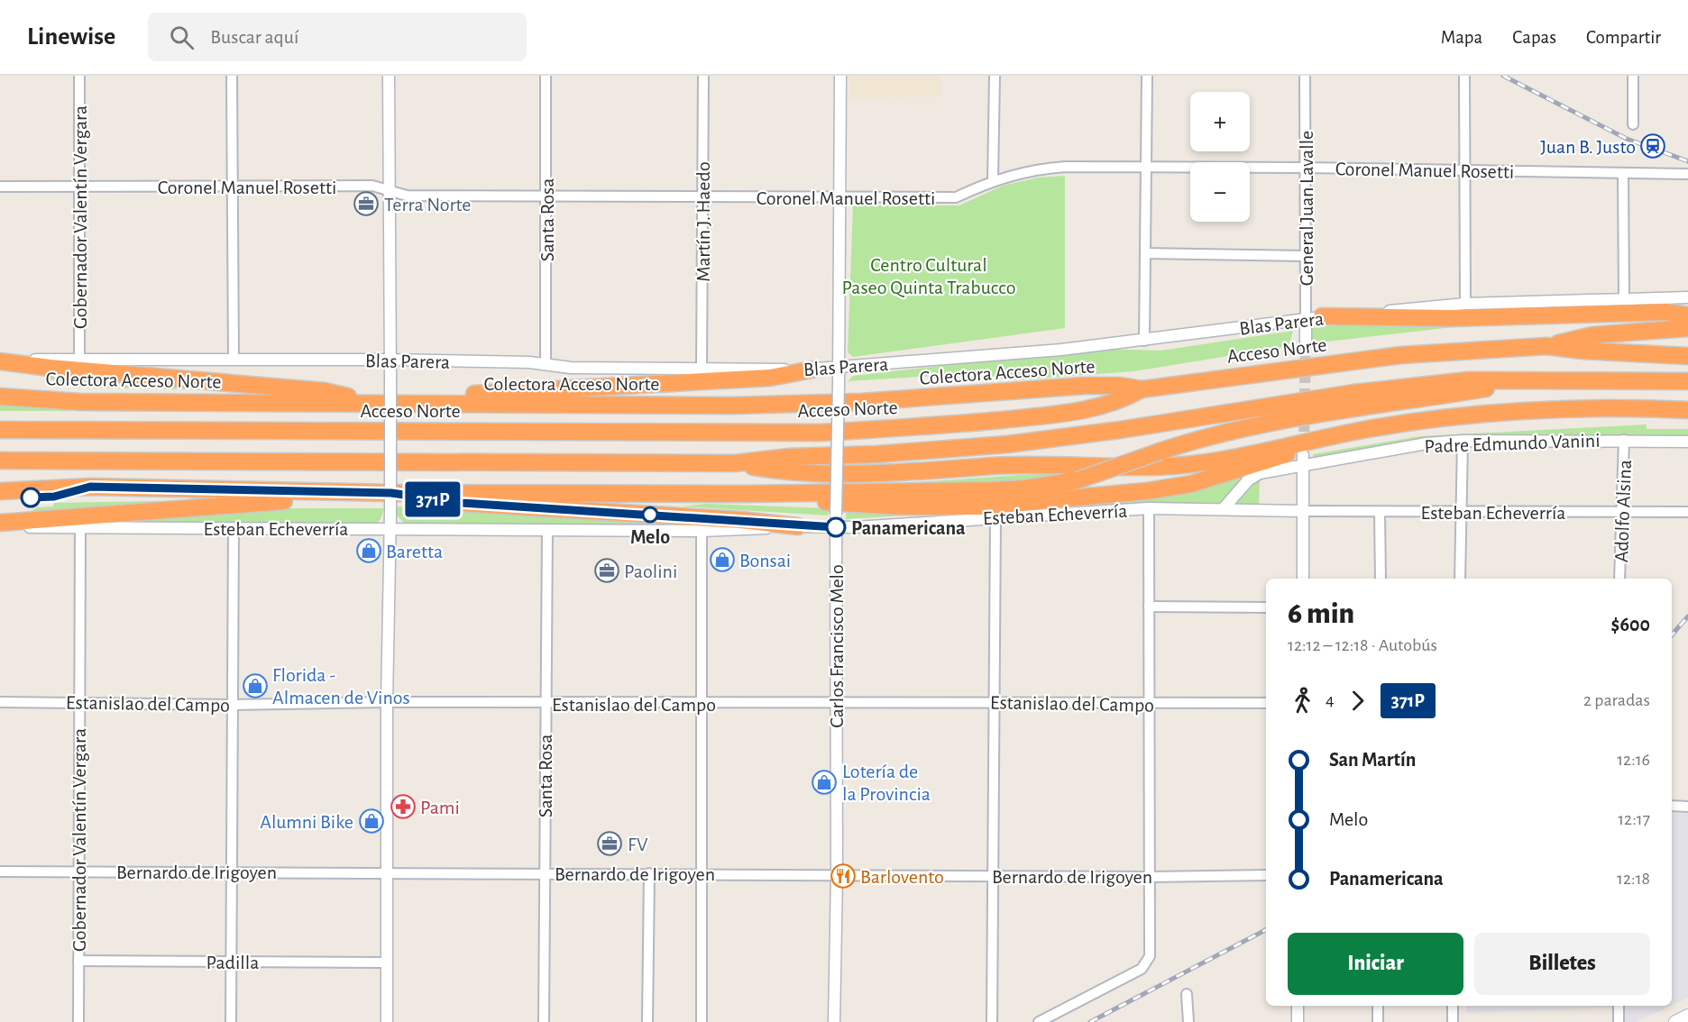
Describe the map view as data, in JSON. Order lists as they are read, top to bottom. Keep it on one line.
{"streets":{"highway":["Acceso Norte","Colectora Acceso Norte"],"street":["Coronel Manuel Rosetti","General Juan Lavalle","Gobernador Valentín Vergara","Santa Rosa","Martín J. Haedo","Blas Parera","Padre Edmundo Vanini","Adolfo Alsina","Esteban Echeverría","Carlos Francisco Melo","Estanislao del Campo","Bernardo de Irigoyen","Padilla"]},"crossings":[["Coronel Manuel Rosetti","General Juan Lavalle"],["Coronel Manuel Rosetti","Gobernador Valentín Vergara"],["Coronel Manuel Rosetti","Santa Rosa"],["Coronel Manuel Rosetti","Martín J. Haedo"],["Coronel Manuel Rosetti","Carlos Francisco Melo"],["General Juan Lavalle","Blas Parera"],["Gobernador Valentín Vergara","Blas Parera"],["Gobernador Valentín Vergara","Esteban Echeverría"],["Gobernador Valentín Vergara","Estanislao del Campo"],["Gobernador Valentín Vergara","Bernardo de Irigoyen"],["Gobernador Valentín Vergara","Padilla"],["Santa Rosa","Blas Parera"],["Santa Rosa","Esteban Echeverría"],["Santa Rosa","Estanislao del Campo"],["Santa Rosa","Bernardo de Irigoyen"],["Martín J. Haedo","Blas Parera"],["Blas Parera","Carlos Francisco Melo"],["Acceso Norte","Colectora Acceso Norte"],["Padre Edmundo Vanini","Adolfo Alsina"],["Padre Edmundo Vanini","Esteban Echeverría"],["Adolfo Alsina","Esteban Echeverría"],["Esteban Echeverría","Carlos Francisco Melo"],["Carlos Francisco Melo","Estanislao del Campo"],["Carlos Francisco Melo","Bernardo de Irigoyen"]],"parks":["Centro Cultural Paseo Quinta Trabucco"],"places":{"station":["Juan B. Justo"],"office":["Terra Norte","Paolini","FV"],"other":["Melo","Panamericana"],"shop":["Baretta","Bonsai","Florida - Almacen de Vinos","Lotería de la Provincia","Alumni Bike"],"pharmacy":["Pami"],"restaurant":["Barlovento"]},"lines":["bus line 371P"],"page":{"header":"Linewise","search":"Buscar aquí","nav":["Mapa","Capas","Compartir"],"on_map":"371P","map_buttons":["+","−"],"heading":["6 min","12:12 – 12:18 · Autobús","$600"],"legs":["4","371P","2 paradas"],"list":[{"name":"San Martín","value":"12:16"},{"name":"Melo","value":"12:17"},{"name":"Panamericana","value":"12:18"}],"buttons":["Iniciar","Billetes"]}}
